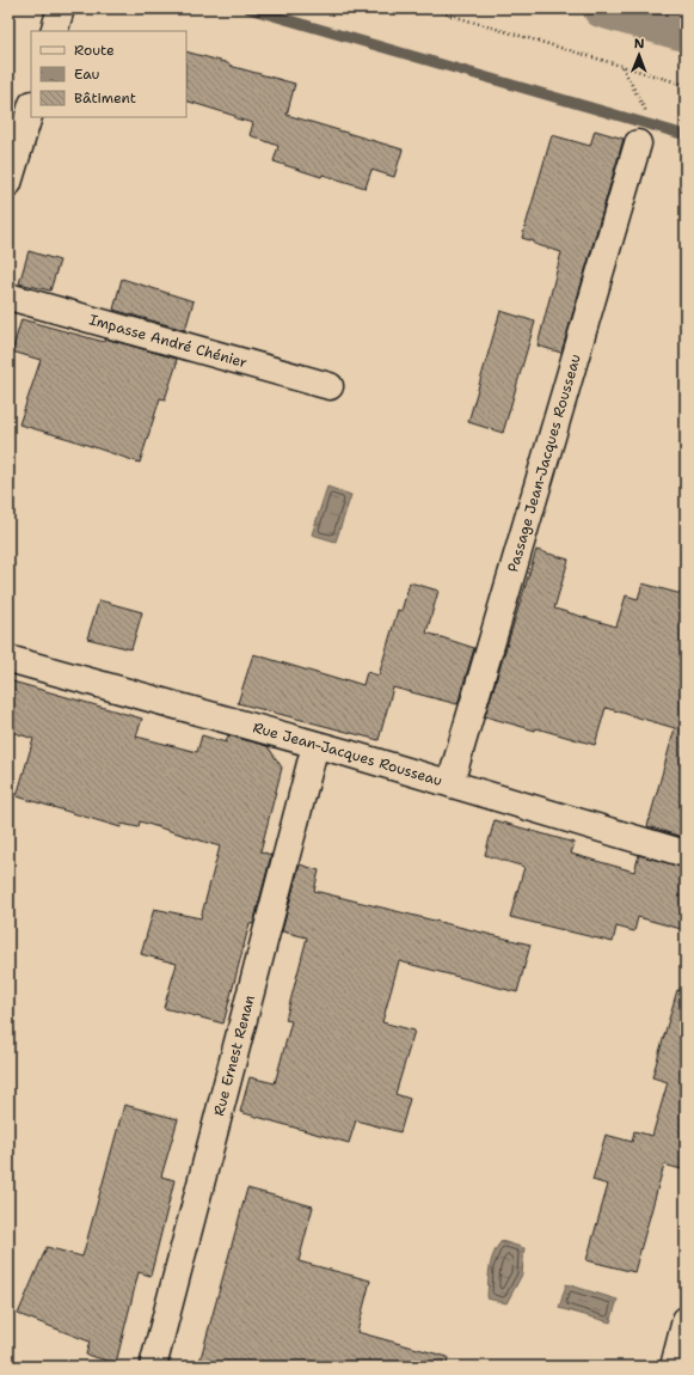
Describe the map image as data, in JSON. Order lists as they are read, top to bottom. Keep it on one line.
{"streets":{"street":["Impasse André Chénier","Passage Jean-Jacques Rousseau","Rue Jean-Jacques Rousseau","Rue Ernest Renan"]},"crossings":[["Passage Jean-Jacques Rousseau","Rue Jean-Jacques Rousseau"],["Rue Jean-Jacques Rousseau","Rue Ernest Renan"]],"legend":["Route","Eau","Bâtiment"],"north":"top"}
